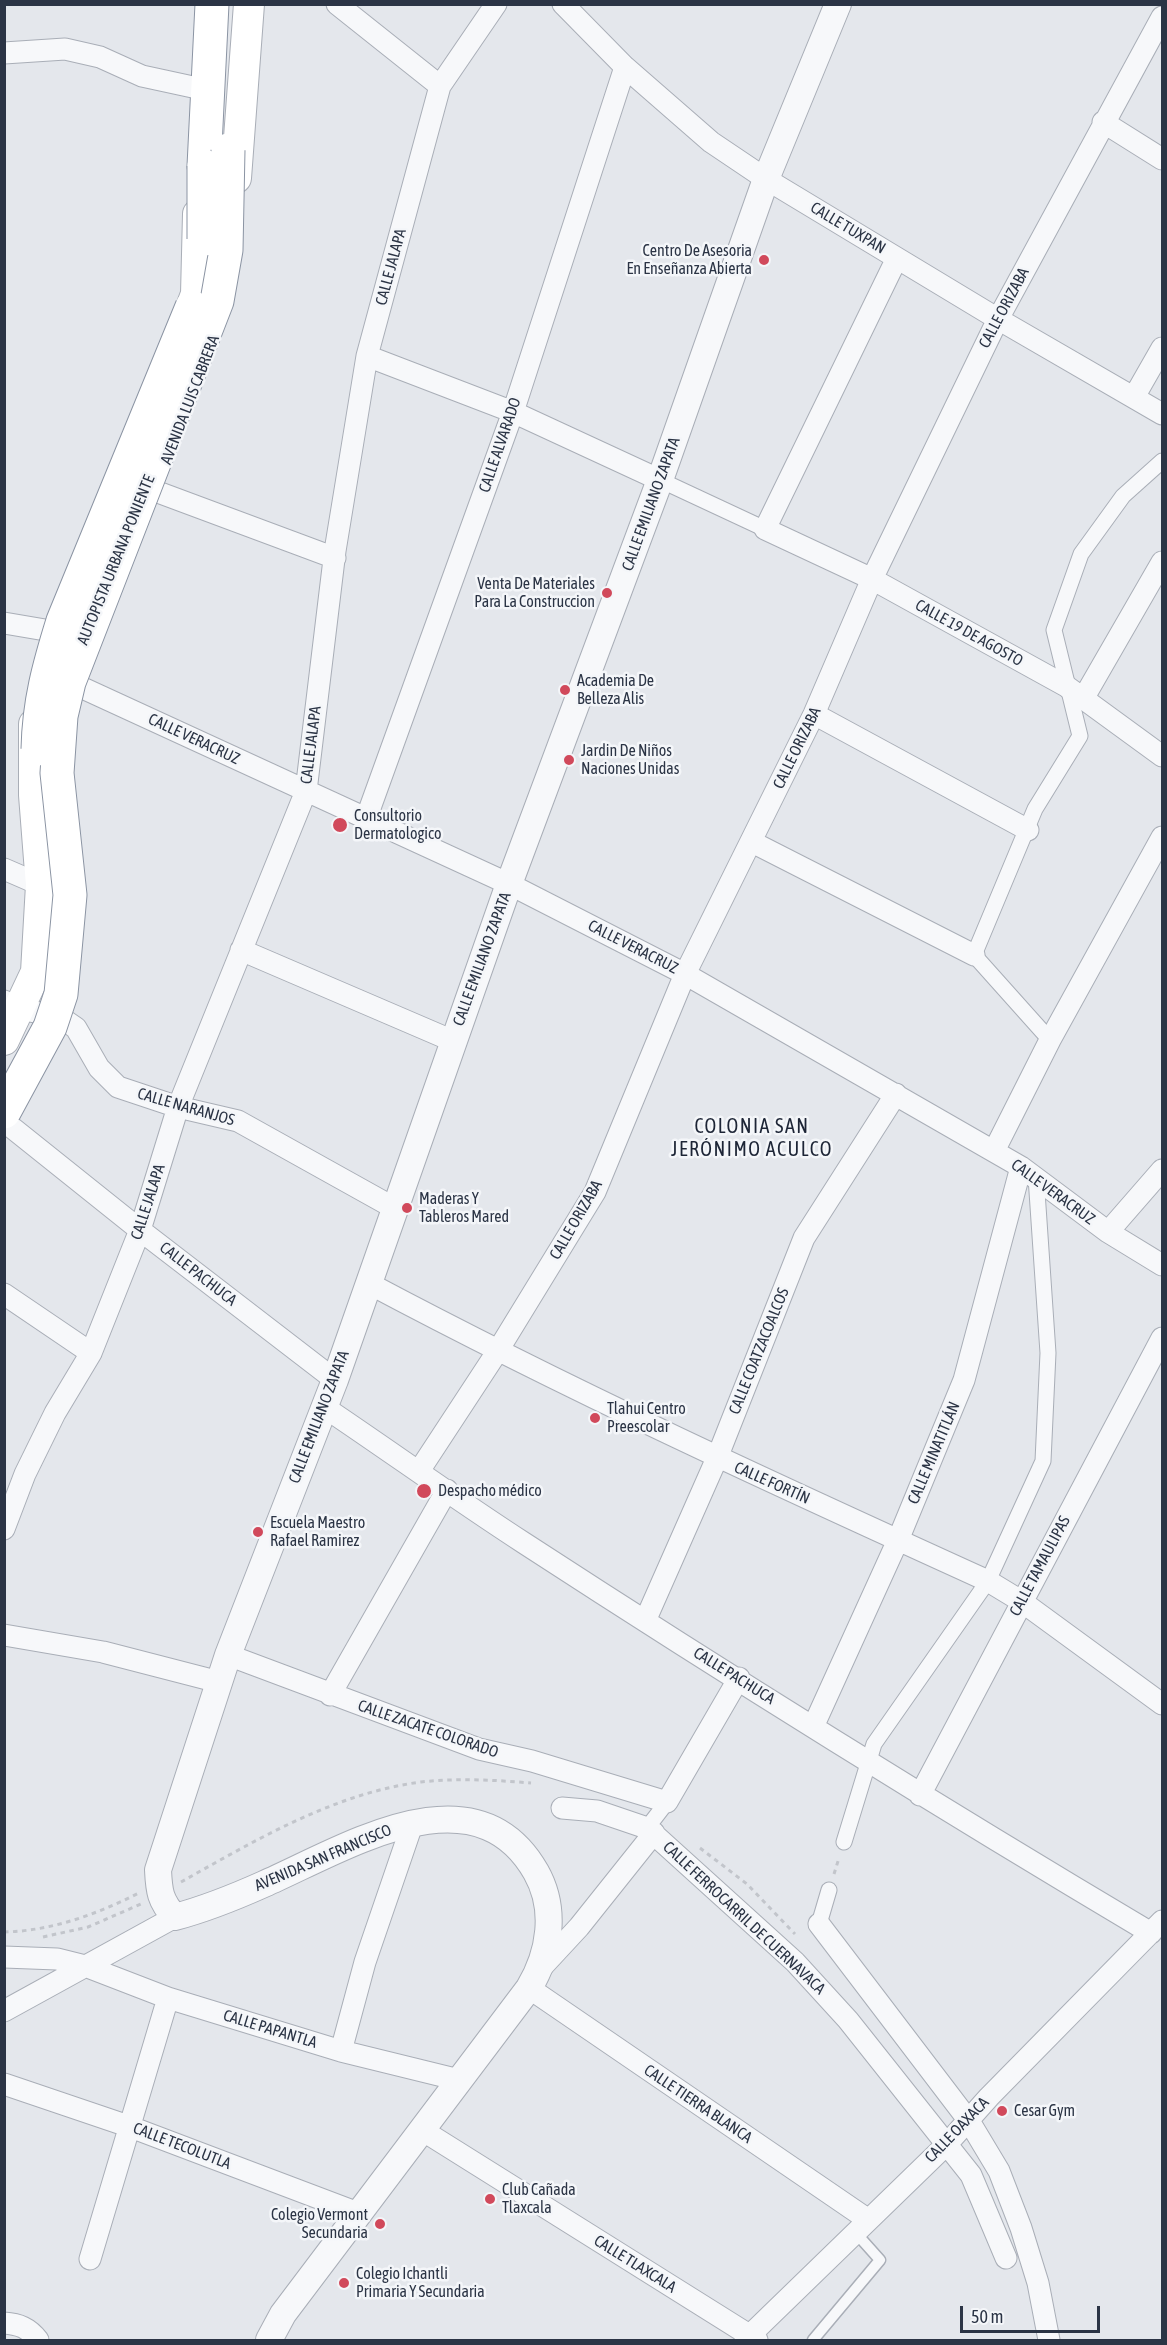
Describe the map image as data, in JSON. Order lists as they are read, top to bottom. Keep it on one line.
{"streets":{"highway":["AUTOPISTA URBANA PONIENTE"],"main road":["AVENIDA LUIS CABRERA"],"street":["CALLE TUXPAN","CALLE JALAPA","CALLE ORIZABA","CALLE ALVARADO","CALLE EMILIANO ZAPATA","CALLE 19 DE AGOSTO","CALLE VERACRUZ","CALLE NARANJOS","CALLE PACHUCA","CALLE COATZACOALCOS","CALLE MINATITLÁN","CALLE FORTÍN","CALLE TAMAULIPAS","CALLE ZACATE COLORADO","AVENIDA SAN FRANCISCO","CALLE FERROCARRIL DE CUERNAVACA","CALLE PAPANTLA","CALLE TIERRA BLANCA","CALLE OAXACA","CALLE TECOLUTLA","CALLE TLAXCALA"]},"crossings":[["CALLE TUXPAN","CALLE ORIZABA"],["CALLE TUXPAN","CALLE ALVARADO"],["CALLE TUXPAN","CALLE EMILIANO ZAPATA"],["CALLE JALAPA","CALLE VERACRUZ"],["CALLE JALAPA","CALLE NARANJOS"],["CALLE JALAPA","CALLE PACHUCA"],["CALLE ORIZABA","CALLE 19 DE AGOSTO"],["CALLE ORIZABA","CALLE VERACRUZ"],["CALLE ORIZABA","CALLE PACHUCA"],["CALLE ORIZABA","CALLE FORTÍN"],["AVENIDA LUIS CABRERA","AUTOPISTA URBANA PONIENTE"],["AVENIDA LUIS CABRERA","CALLE VERACRUZ"],["AVENIDA LUIS CABRERA","CALLE NARANJOS"],["AVENIDA LUIS CABRERA","CALLE PACHUCA"],["CALLE ALVARADO","CALLE VERACRUZ"],["CALLE EMILIANO ZAPATA","CALLE VERACRUZ"],["CALLE EMILIANO ZAPATA","CALLE NARANJOS"],["CALLE EMILIANO ZAPATA","CALLE PACHUCA"],["CALLE EMILIANO ZAPATA","CALLE FORTÍN"],["CALLE EMILIANO ZAPATA","CALLE ZACATE COLORADO"],["CALLE EMILIANO ZAPATA","AVENIDA SAN FRANCISCO"],["AUTOPISTA URBANA PONIENTE","CALLE PACHUCA"],["CALLE VERACRUZ","CALLE COATZACOALCOS"],["CALLE VERACRUZ","CALLE MINATITLÁN"],["CALLE PACHUCA","CALLE COATZACOALCOS"],["CALLE PACHUCA","CALLE MINATITLÁN"],["CALLE PACHUCA","CALLE TAMAULIPAS"],["CALLE PACHUCA","CALLE OAXACA"],["CALLE COATZACOALCOS","CALLE FORTÍN"],["CALLE MINATITLÁN","CALLE FORTÍN"],["CALLE FORTÍN","CALLE TAMAULIPAS"],["AVENIDA SAN FRANCISCO","CALLE FERROCARRIL DE CUERNAVACA"],["AVENIDA SAN FRANCISCO","CALLE PAPANTLA"],["AVENIDA SAN FRANCISCO","CALLE TIERRA BLANCA"],["AVENIDA SAN FRANCISCO","CALLE TECOLUTLA"],["AVENIDA SAN FRANCISCO","CALLE TLAXCALA"],["CALLE FERROCARRIL DE CUERNAVACA","CALLE OAXACA"],["CALLE TIERRA BLANCA","CALLE OAXACA"],["CALLE OAXACA","CALLE TLAXCALA"]],"districts":["COLONIA SAN JERÓNIMO ACULCO"],"places":["Centro De Asesoria En Enseñanza Abierta","Venta De Materiales Para La Construccion","Academia De Belleza Alis","Jardin De Niños Naciones Unidas","Consultorio Dermatologico","Maderas Y Tableros Mared","Tlahui Centro Preescolar","Despacho médico","Escuela Maestro Rafael Ramirez","Cesar Gym","Club Cañada Tlaxcala","Colegio Vermont Secundaria","Colegio Ichantli Primaria Y Secundaria"],"scale_bar":"50 m"}
